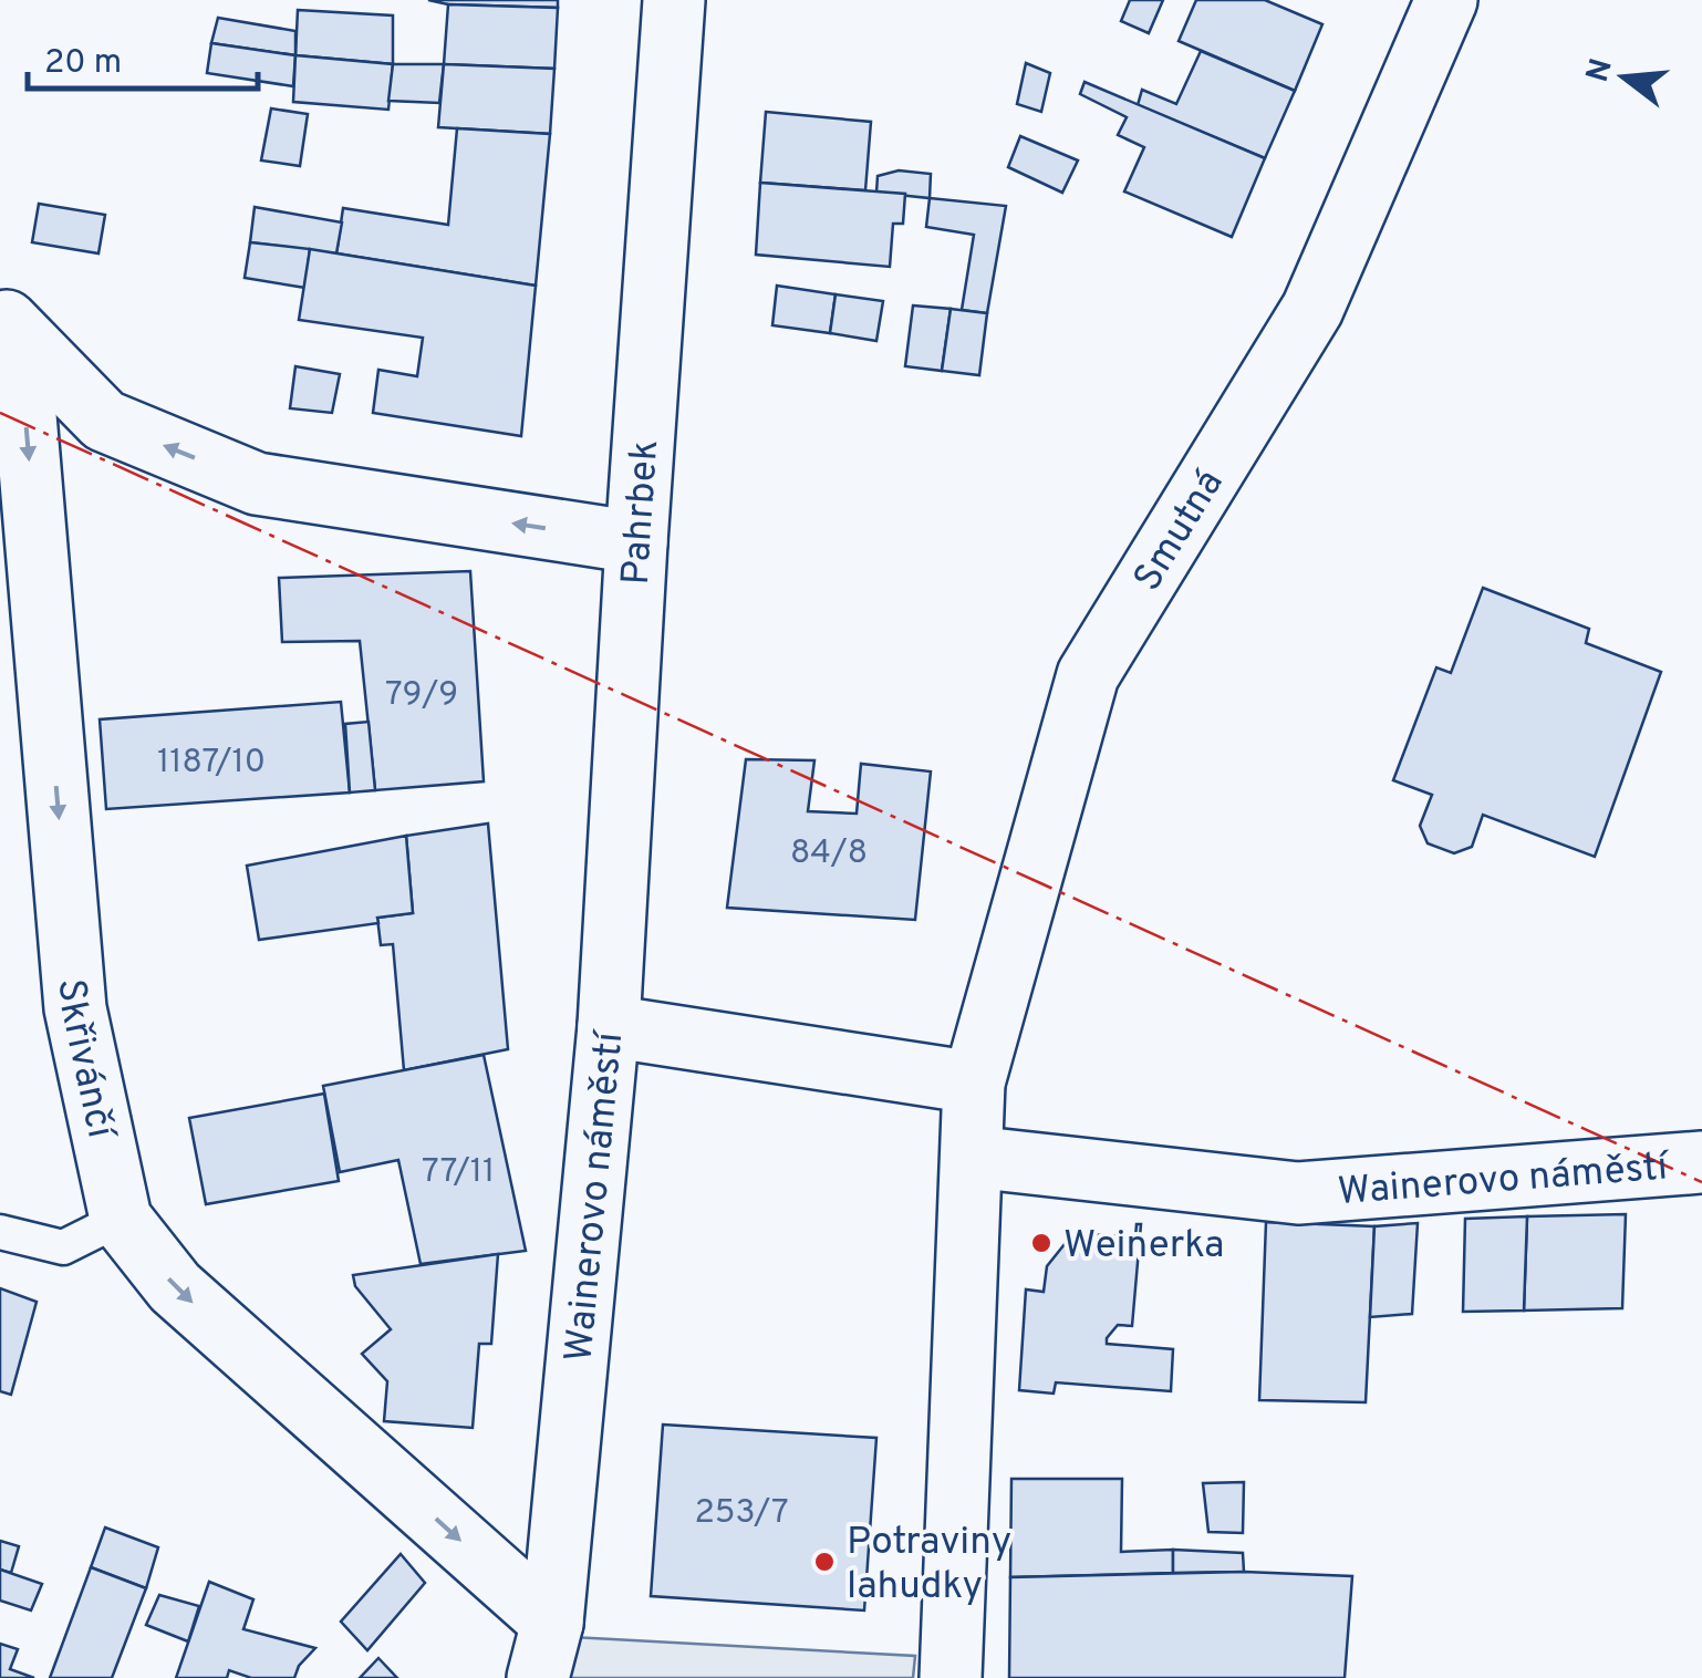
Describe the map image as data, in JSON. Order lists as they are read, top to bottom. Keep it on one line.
{"streets":{"street":["Pahrbek","Smutná","Skřivánčí","Wainerovo náměstí"]},"crossings":[["Pahrbek","Wainerovo náměstí"],["Smutná","Wainerovo náměstí"],["Skřivánčí","Wainerovo náměstí"]],"one_way":["Skřivánčí"],"places":["Weinerka","Potraviny lahudky"],"house_numbers":["79/9","1187/10","84/8","77/11","253/7"],"scale_bar":"20 m","north":"left"}
